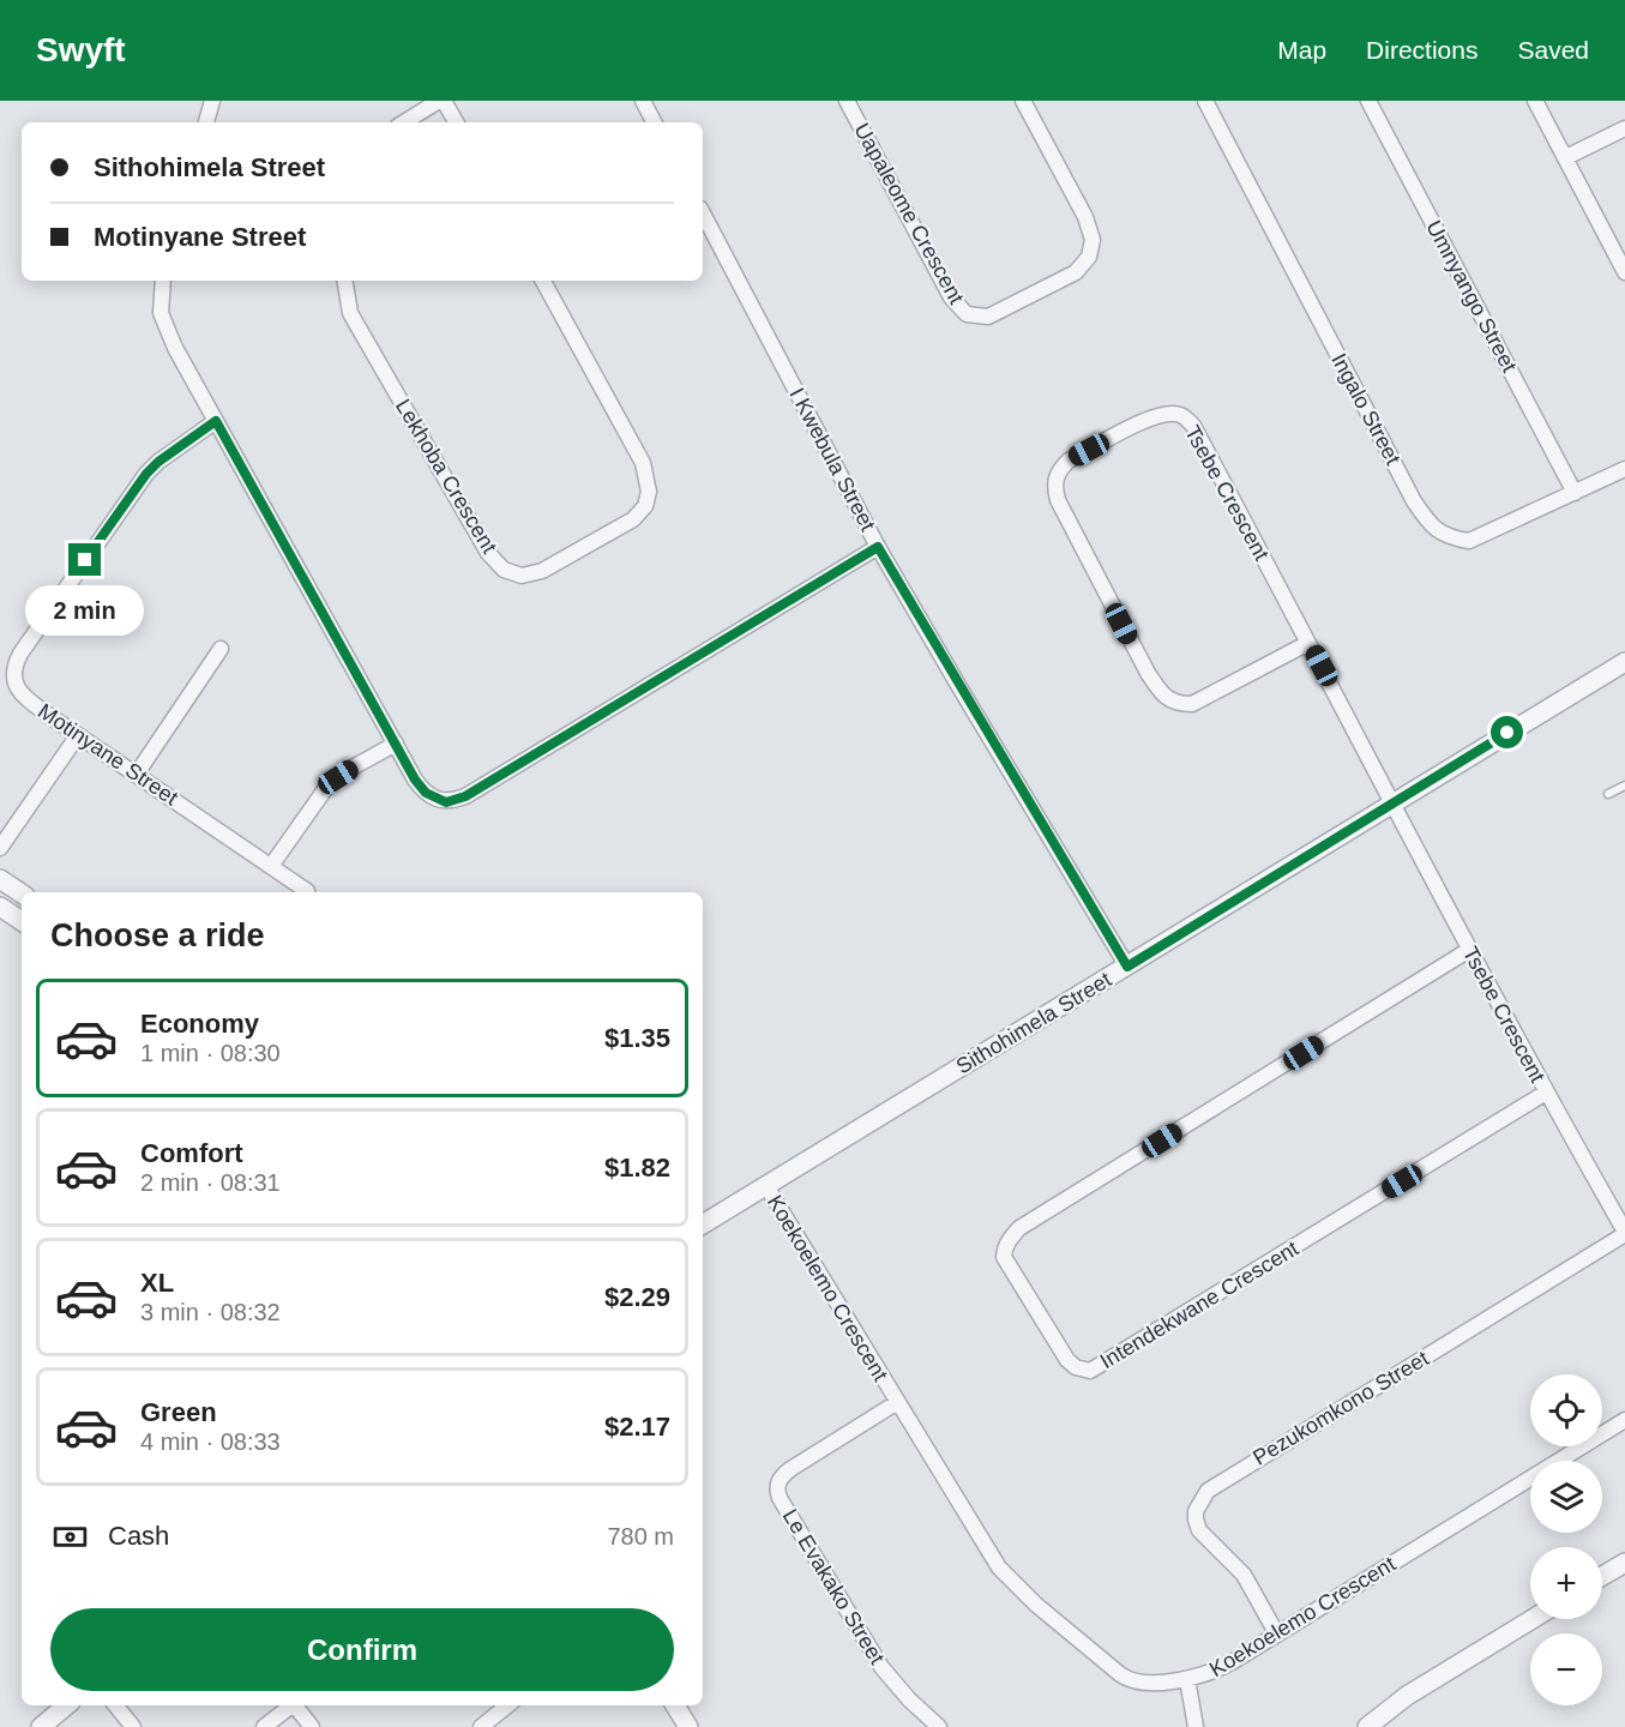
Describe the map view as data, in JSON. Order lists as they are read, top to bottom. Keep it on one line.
{"streets":{"street":["Uapaleome Crescent","Umnyango Street","Ingalo Street","I Kwebula Street","Lekhoba Crescent","Tsebe Crescent","Motinyane Street","Sithohimela Street","Koekoelemo Crescent","Intendekwane Crescent","Pezukomkono Street","Le Evakako Street"]},"crossings":[["Umnyango Street","Ingalo Street"],["I Kwebula Street","Sithohimela Street"],["Tsebe Crescent","Sithohimela Street"],["Tsebe Crescent","Intendekwane Crescent"],["Tsebe Crescent","Pezukomkono Street"],["Sithohimela Street","Koekoelemo Crescent"],["Koekoelemo Crescent","Pezukomkono Street"],["Koekoelemo Crescent","Le Evakako Street"]],"page":{"header":"Swyft","nav":["Map","Directions","Saved"],"banner":["Sithohimela Street","Motinyane Street"],"bubble":"2 min","heading":"Choose a ride","list":[{"name":"Economy","note":"1 min · 08:30","value":"$1.35"},{"name":"Comfort","note":"2 min · 08:31","value":"$1.82"},{"name":"XL","note":"3 min · 08:32","value":"$2.29"},{"name":"Green","note":"4 min · 08:33","value":"$2.17"}],"map_buttons":["+","−"],"pay":["Cash","780 m"],"buttons":"Confirm"}}
